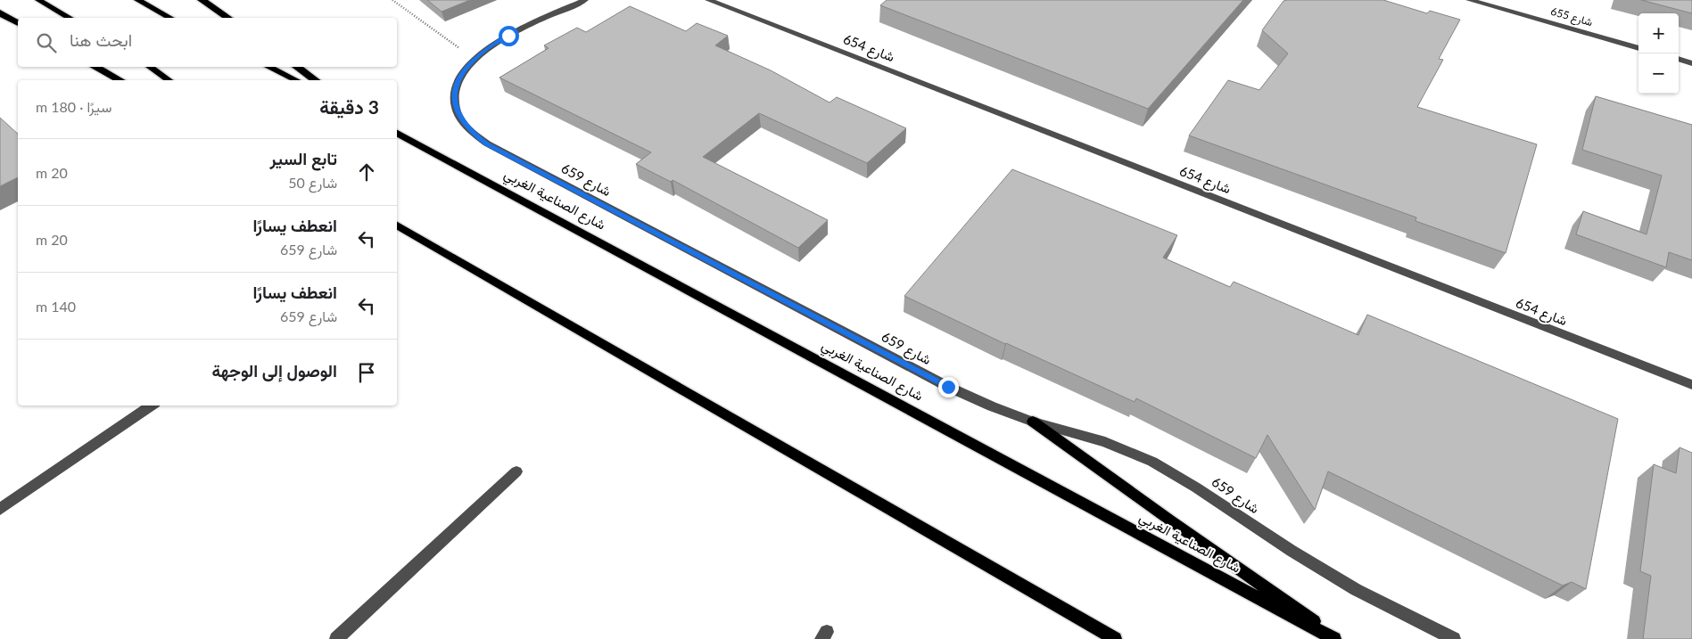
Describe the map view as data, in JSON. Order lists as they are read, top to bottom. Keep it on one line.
{"streets":{"main road":["شارع الصناعية الغربي"],"street":["شارع 655","شارع 654","شارع 659"]},"page":{"map_buttons":["+","−"],"search":"ابحث هنا","heading":["3 دقيقة","سيرًا · 180 m"],"list":[["تابع السير","شارع 50","20 m"],["انعطف يسارًا","شارع 659","20 m"],["انعطف يسارًا","شارع 659","140 m"],"الوصول إلى الوجهة"]}}
